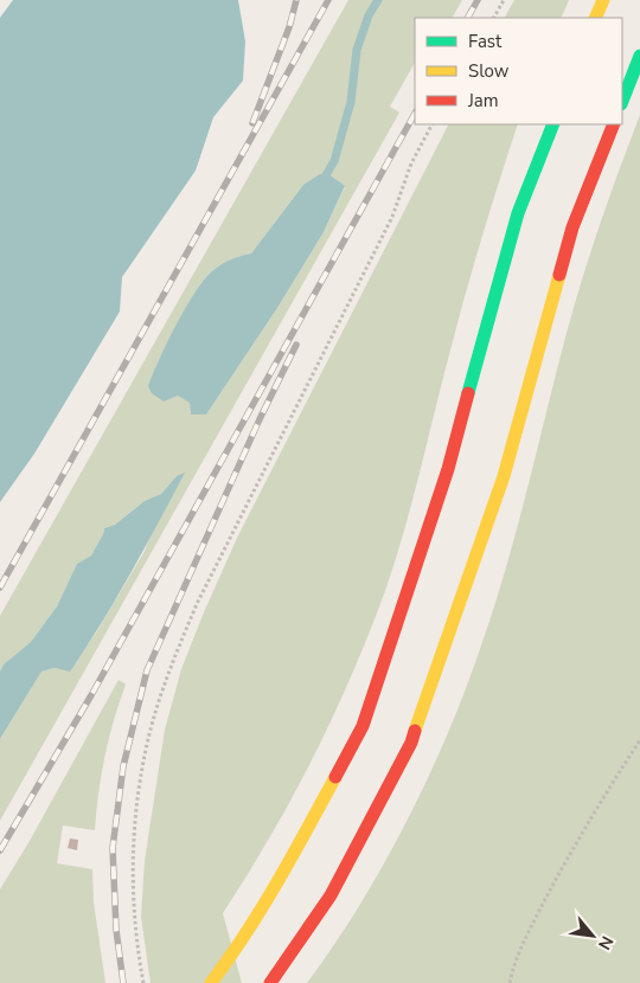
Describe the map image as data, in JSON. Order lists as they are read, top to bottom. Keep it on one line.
{"legend":["Fast","Slow","Jam"],"north":"bottom right"}
